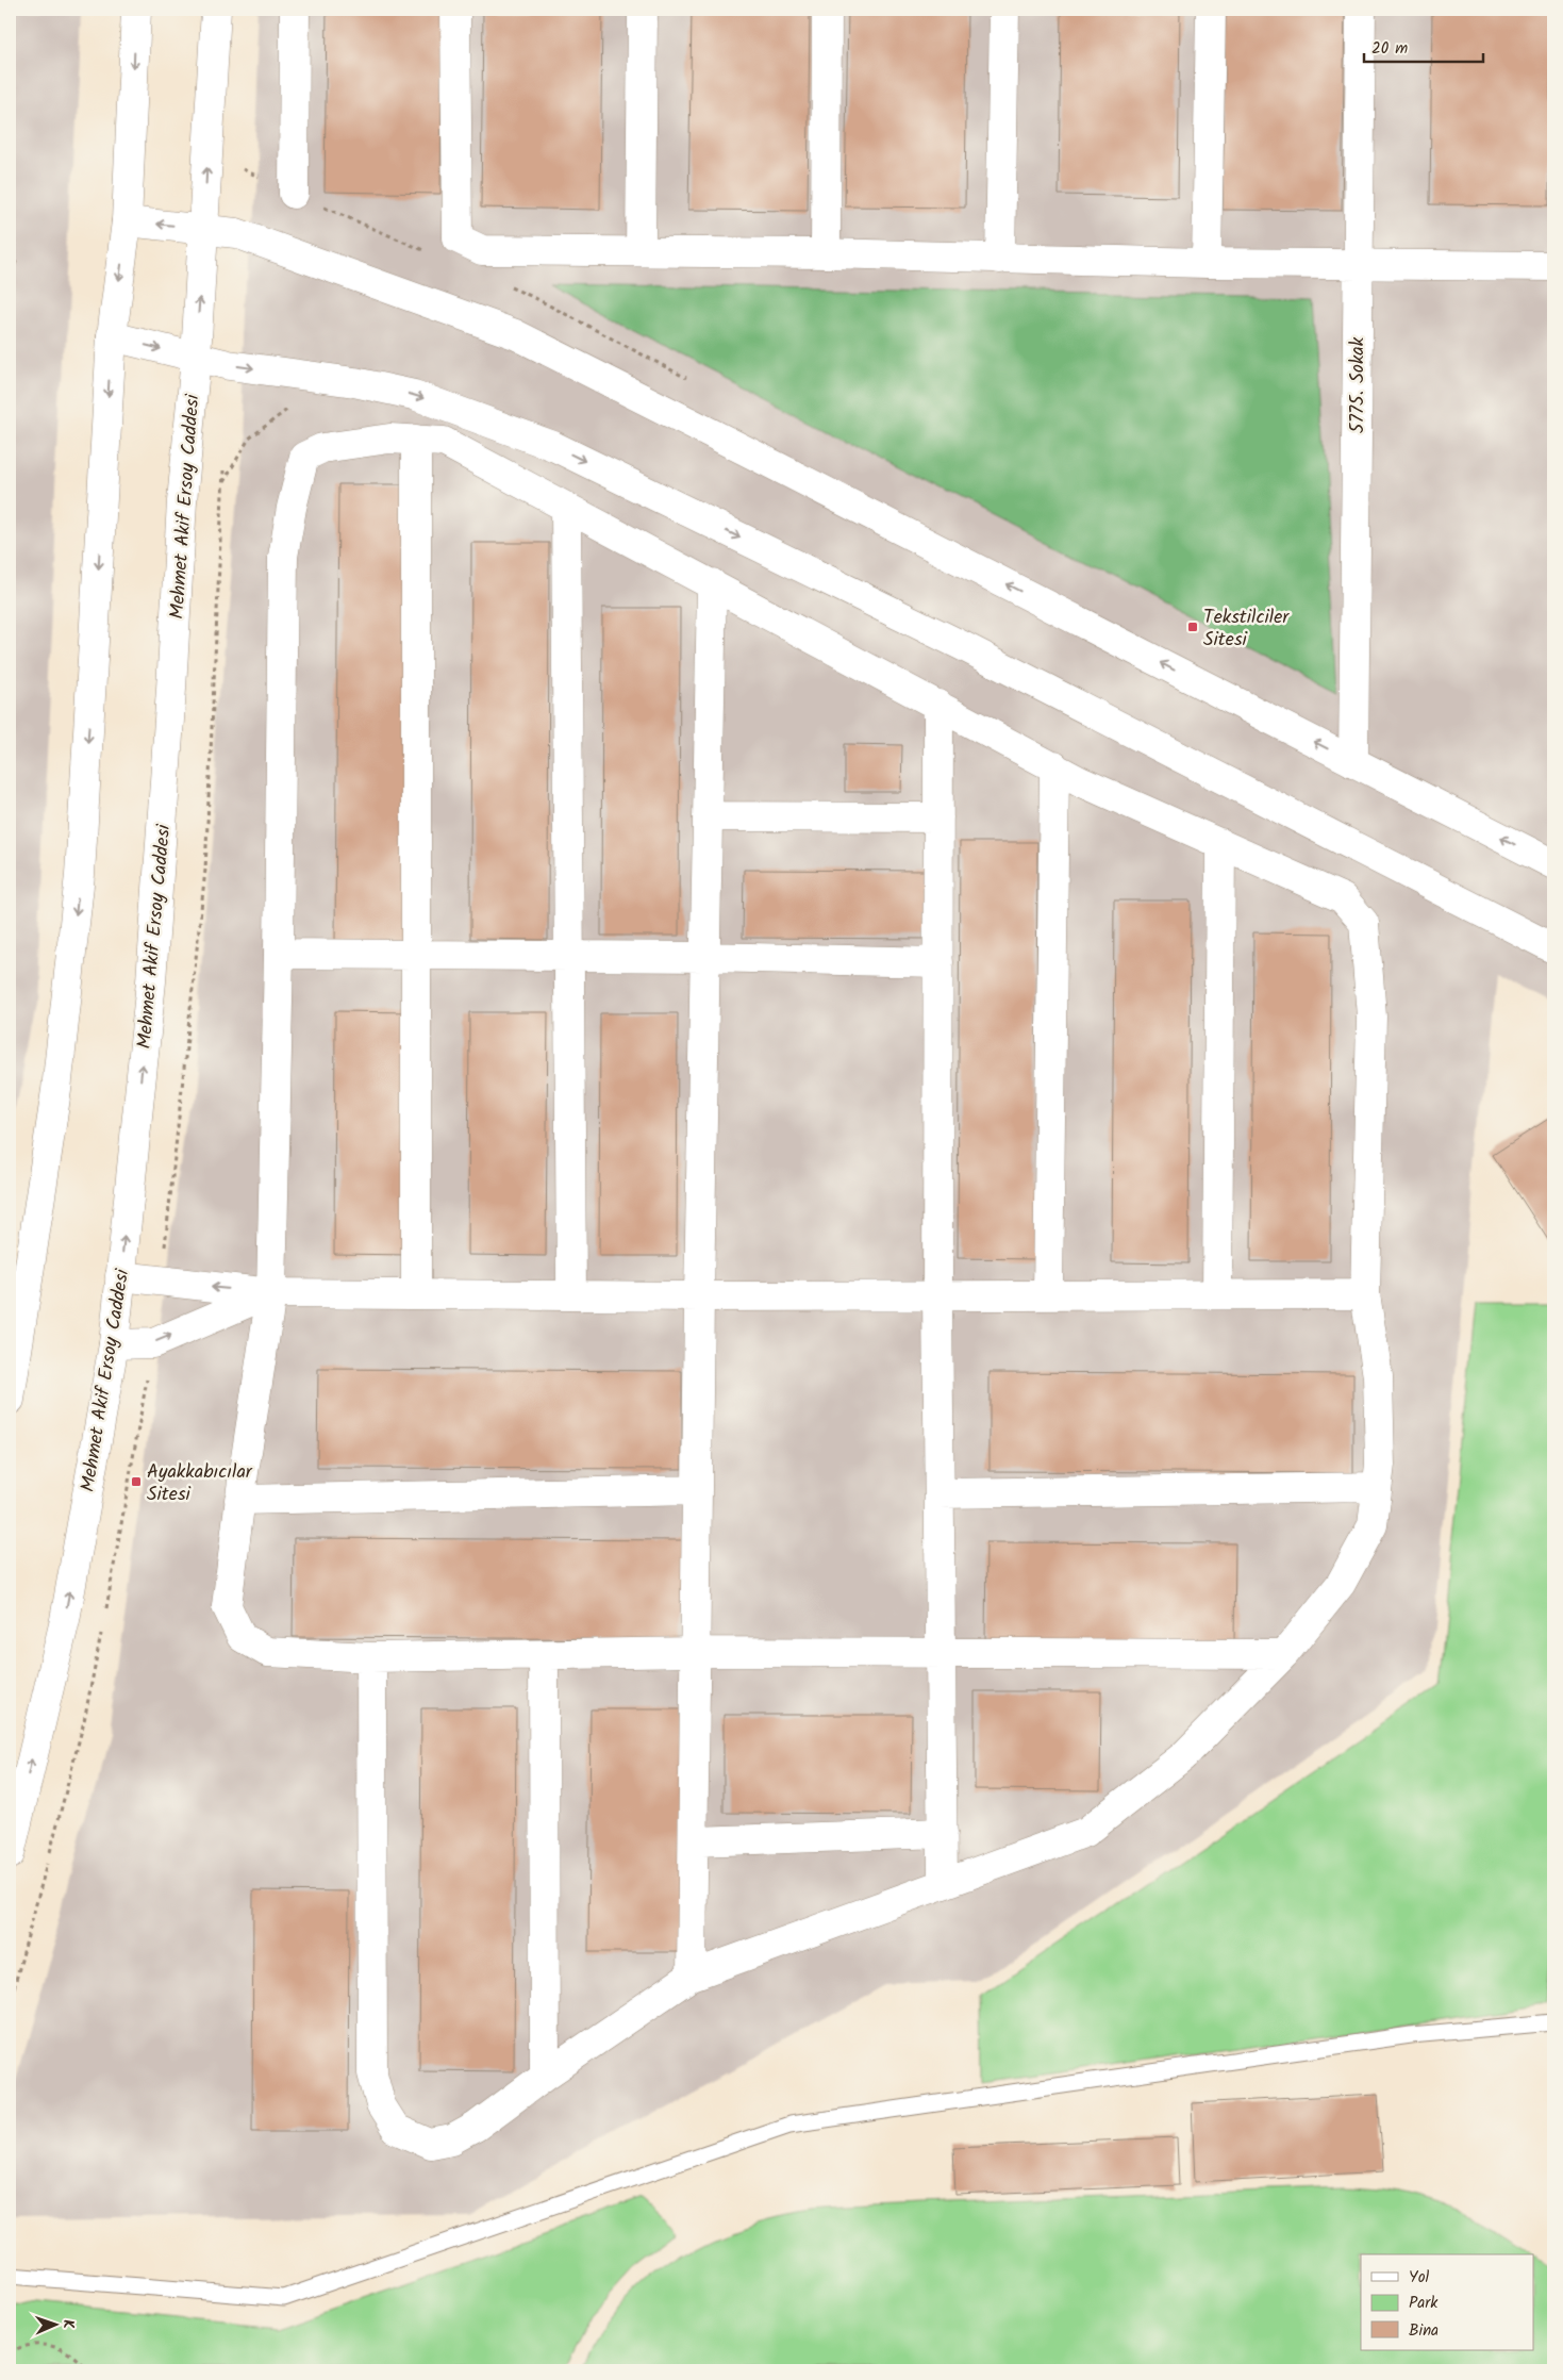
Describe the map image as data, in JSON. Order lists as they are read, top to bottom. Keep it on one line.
{"streets":{"street":["5775. Sokak","Mehmet Akif Ersoy Caddesi"]},"places":{"transit":["Tekstilciler Sitesi","Ayakkabıcılar Sitesi"]},"legend":["Yol","Park","Bina"],"scale_bar":"20 m","north":"right"}
